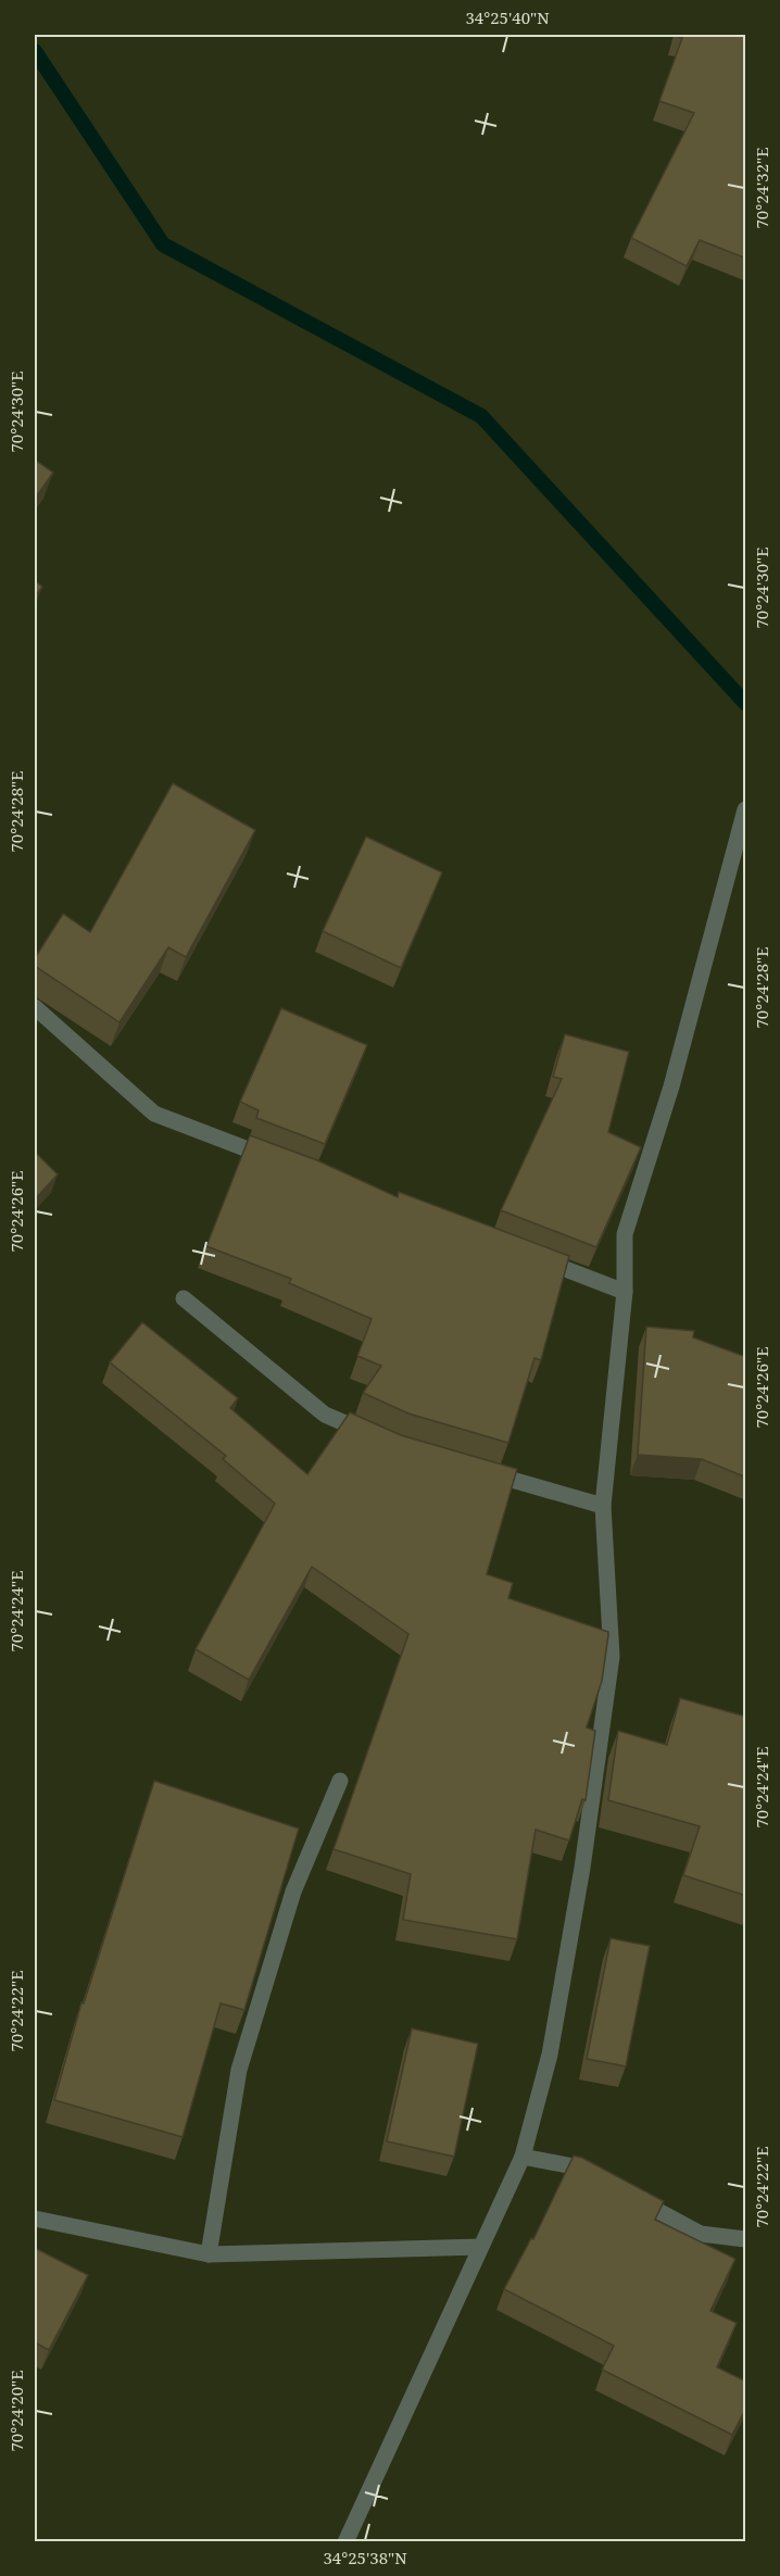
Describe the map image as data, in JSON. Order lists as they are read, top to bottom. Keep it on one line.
{"coordinates":["34°25'40\"N","70°24'32\"E","70°24'30\"E","70°24'28\"E","70°24'26\"E","70°24'24\"E","70°24'22\"E","70°24'20\"E","34°25'38\"N"]}
